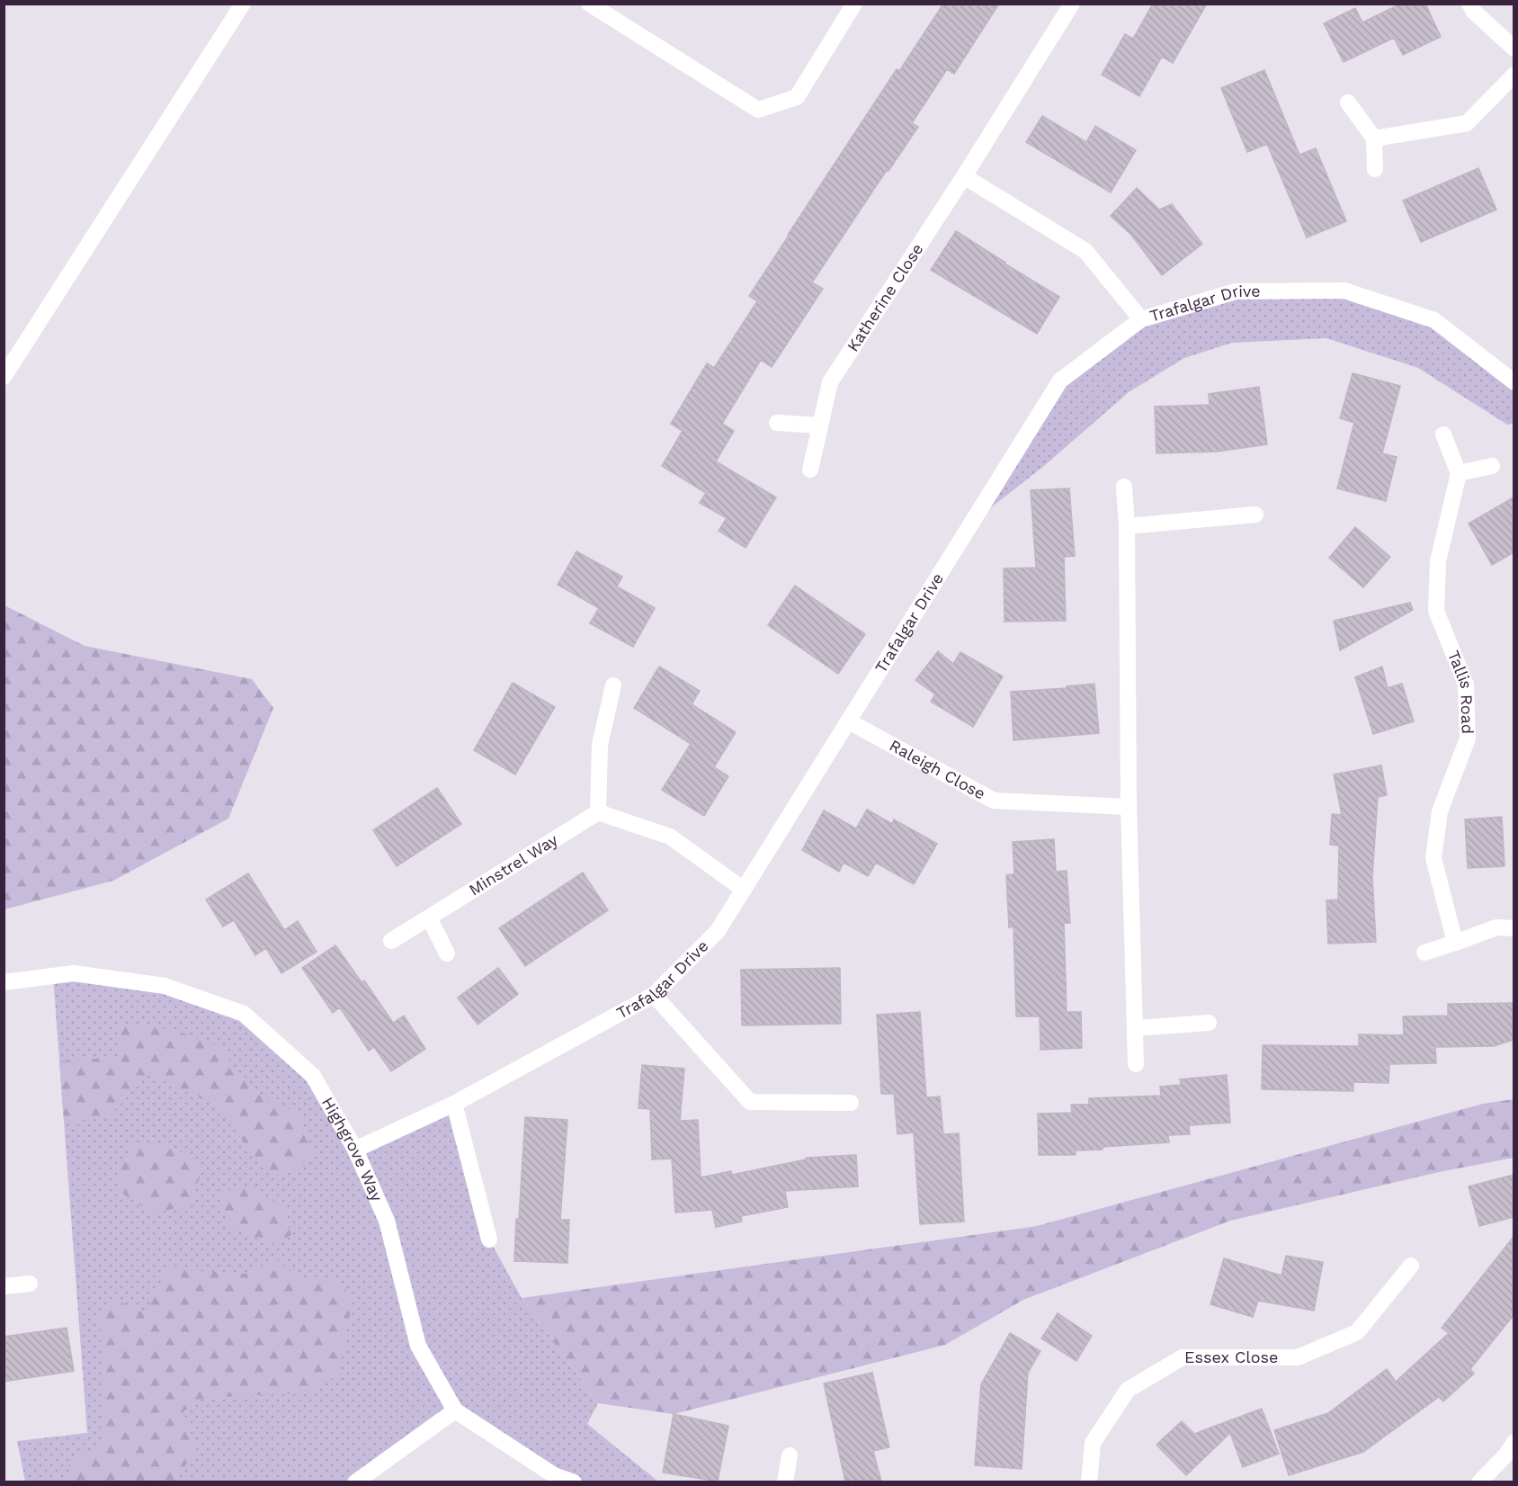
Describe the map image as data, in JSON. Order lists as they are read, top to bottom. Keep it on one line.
{"streets":{"street":["Katherine Close","Trafalgar Drive","Tallis Road","Raleigh Close","Minstrel Way","Highgrove Way","Essex Close"]},"crossings":[["Trafalgar Drive","Raleigh Close"],["Trafalgar Drive","Highgrove Way"]]}
